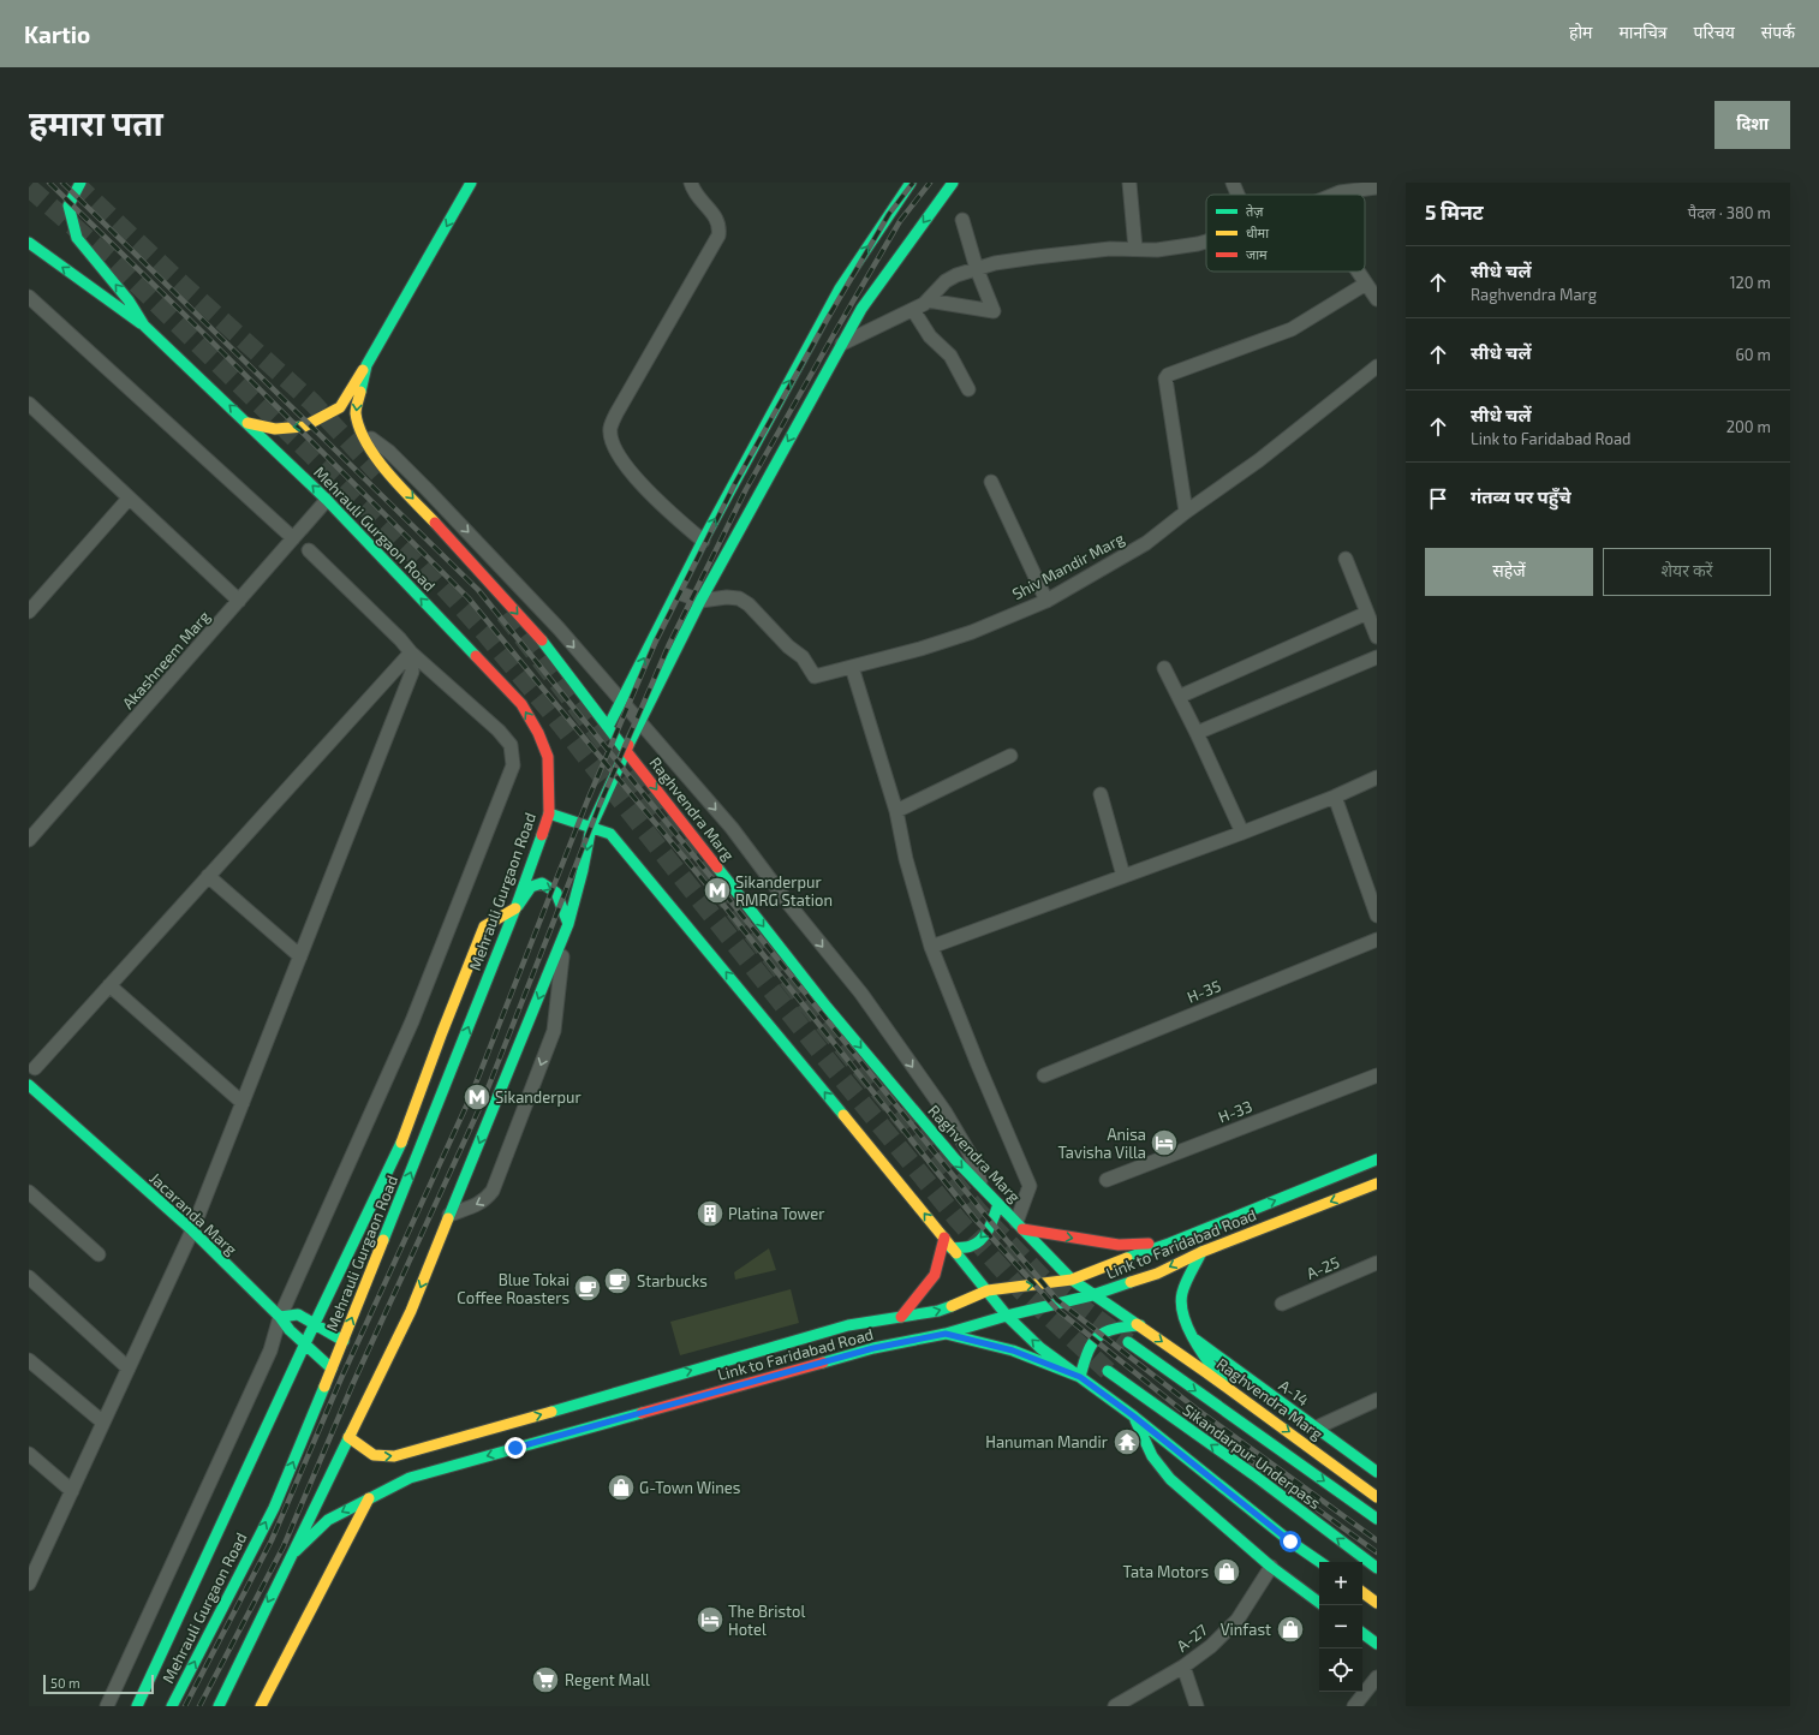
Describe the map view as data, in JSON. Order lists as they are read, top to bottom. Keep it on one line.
{"streets":{"main road":["Mehrauli Gurgaon Road","Raghvendra Marg","Jacaranda Marg","Link to Faridabad Road","A-14","Sikandarpur Underpass"],"street":["Shiv Mandir Marg","Akashneem Marg","H-35","H-33","A-25","A-27"]},"crossings":[["Mehrauli Gurgaon Road","Akashneem Marg"],["Mehrauli Gurgaon Road","Jacaranda Marg"],["Raghvendra Marg","Link to Faridabad Road"]],"one_way":["Mehrauli Gurgaon Road"],"places":{"metro station":["Sikanderpur RMRG Station","Sikanderpur"],"hotel":["Anisa Tavisha Villa","The Bristol Hotel"],"building":["Platina Tower"],"cafe":["Starbucks","Blue Tokai Coffee Roasters"],"temple":["Hanuman Mandir"],"shop":["G-Town Wines","Tata Motors","Vinfast"],"supermarket":["Regent Mall"]},"legend":["तेज़","धीमा","जाम"],"scale_bar":"50 m","page":{"header":"Kartio","nav":["होम","मानचित्र","परिचय","संपर्क"],"buttons":["दिशा",["सहेजें","शेयर करें"]],"title":"हमारा पता","heading":["5 मिनट","पैदल · 380 m"],"list":[["सीधे चलें","Raghvendra Marg","120 m"],["सीधे चलें","60 m"],["सीधे चलें","Link to Faridabad Road","200 m"],"गंतव्य पर पहुँचे"],"map_buttons":["+","−"],"scale":"50 m"}}
